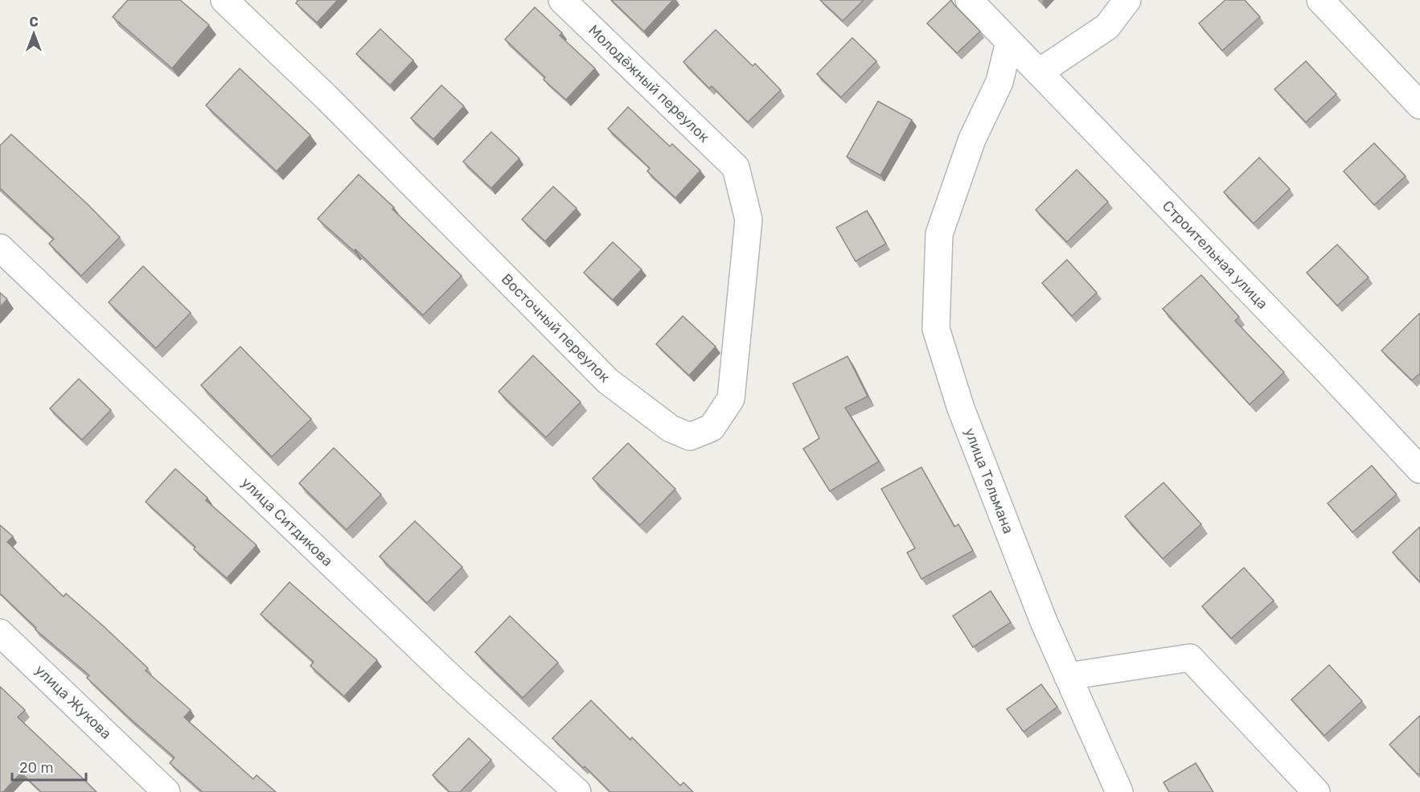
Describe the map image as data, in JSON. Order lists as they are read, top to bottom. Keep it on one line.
{"streets":{"street":["Молодёжный переулок","Строительная улица","Восточный переулок","улица Тельмана","улица Ситдикова","улица Жукова"]},"crossings":[["Молодёжный переулок","Восточный переулок"],["Строительная улица","улица Тельмана"]],"scale_bar":"20 m","north":"top"}
